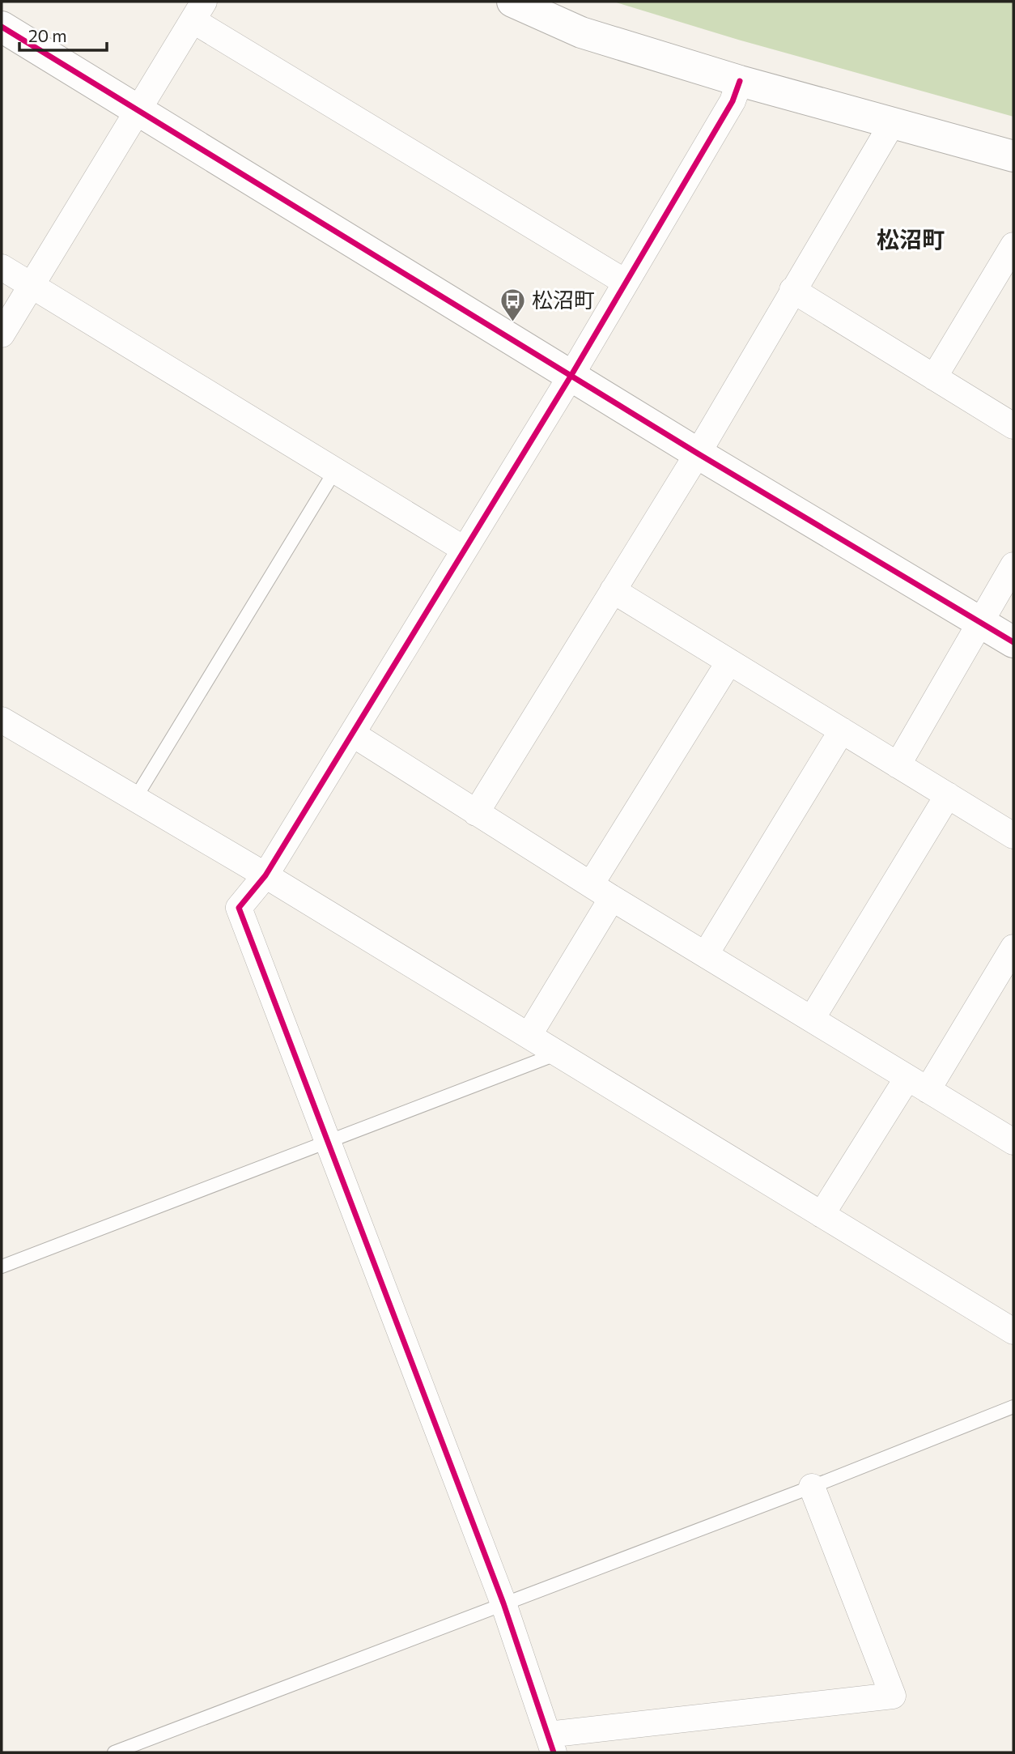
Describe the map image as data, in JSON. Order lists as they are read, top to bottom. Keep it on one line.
{"districts":["松沼町"],"places":{"bus stop":["松沼町"]},"scale_bar":"20 m"}
